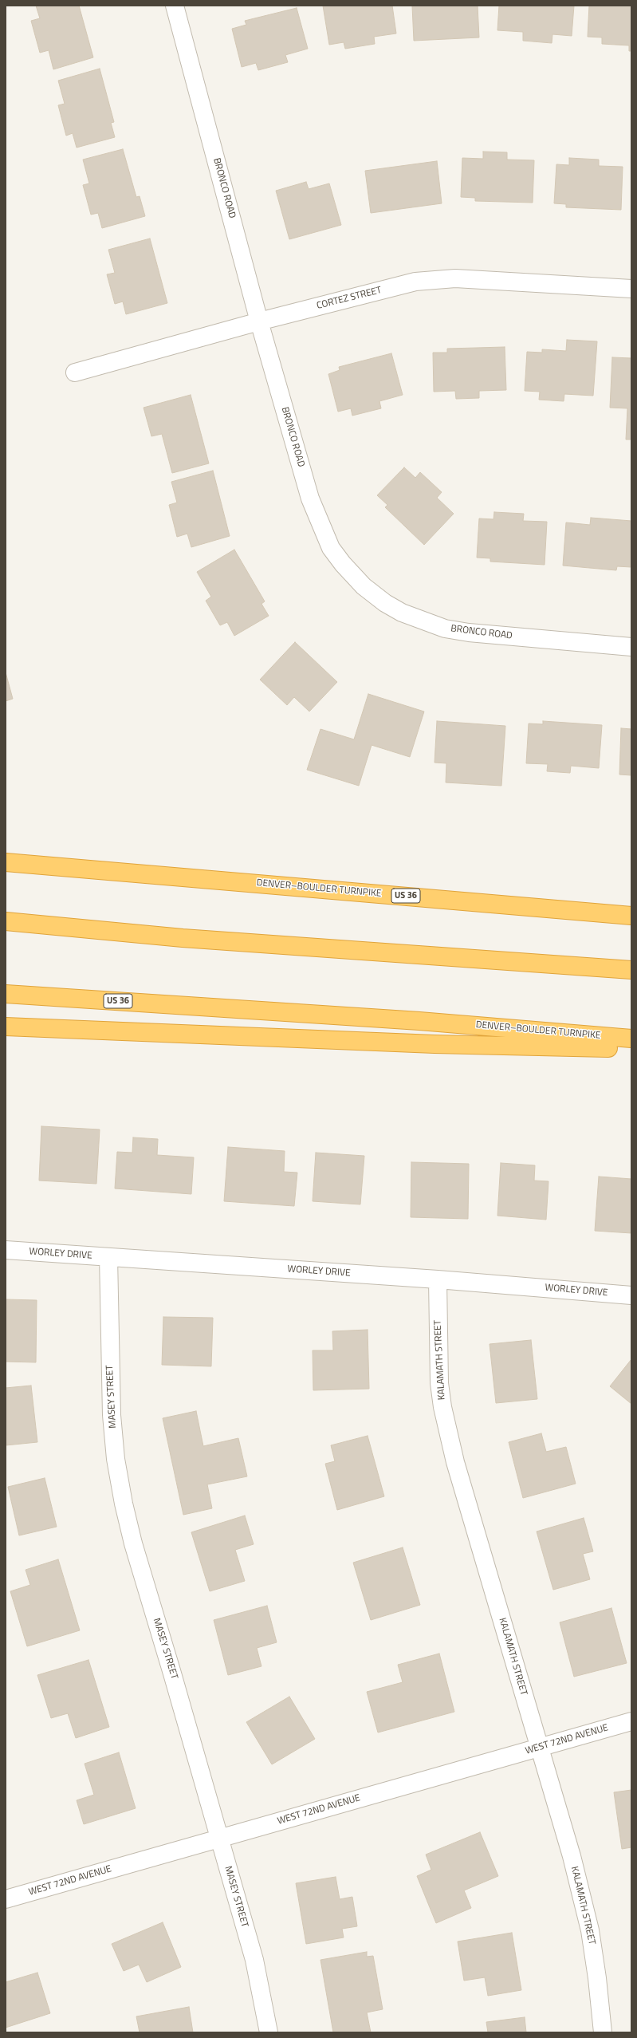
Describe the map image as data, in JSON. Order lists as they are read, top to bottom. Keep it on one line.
{"streets":{"highway":["DENVER–BOULDER TURNPIKE","US 36"],"street":["BRONCO ROAD","CORTEZ STREET","WORLEY DRIVE","KALAMATH STREET","MASEY STREET","WEST 72ND AVENUE"]},"crossings":[["BRONCO ROAD","CORTEZ STREET"],["WORLEY DRIVE","KALAMATH STREET"],["WORLEY DRIVE","MASEY STREET"],["KALAMATH STREET","WEST 72ND AVENUE"],["MASEY STREET","WEST 72ND AVENUE"]]}
